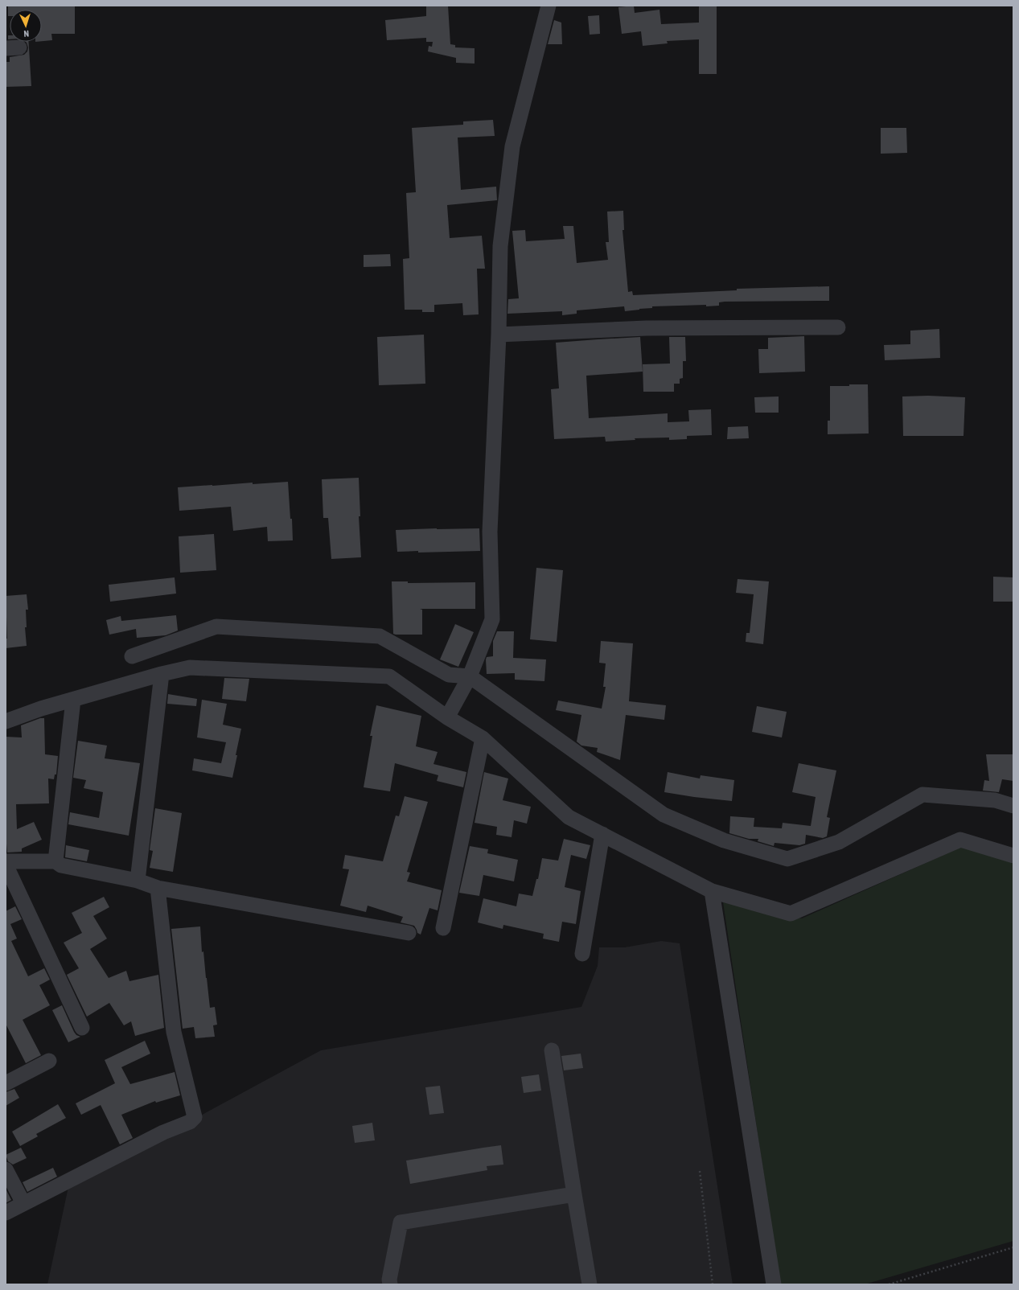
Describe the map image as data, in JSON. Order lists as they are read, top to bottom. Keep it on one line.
{"north":"bottom"}
